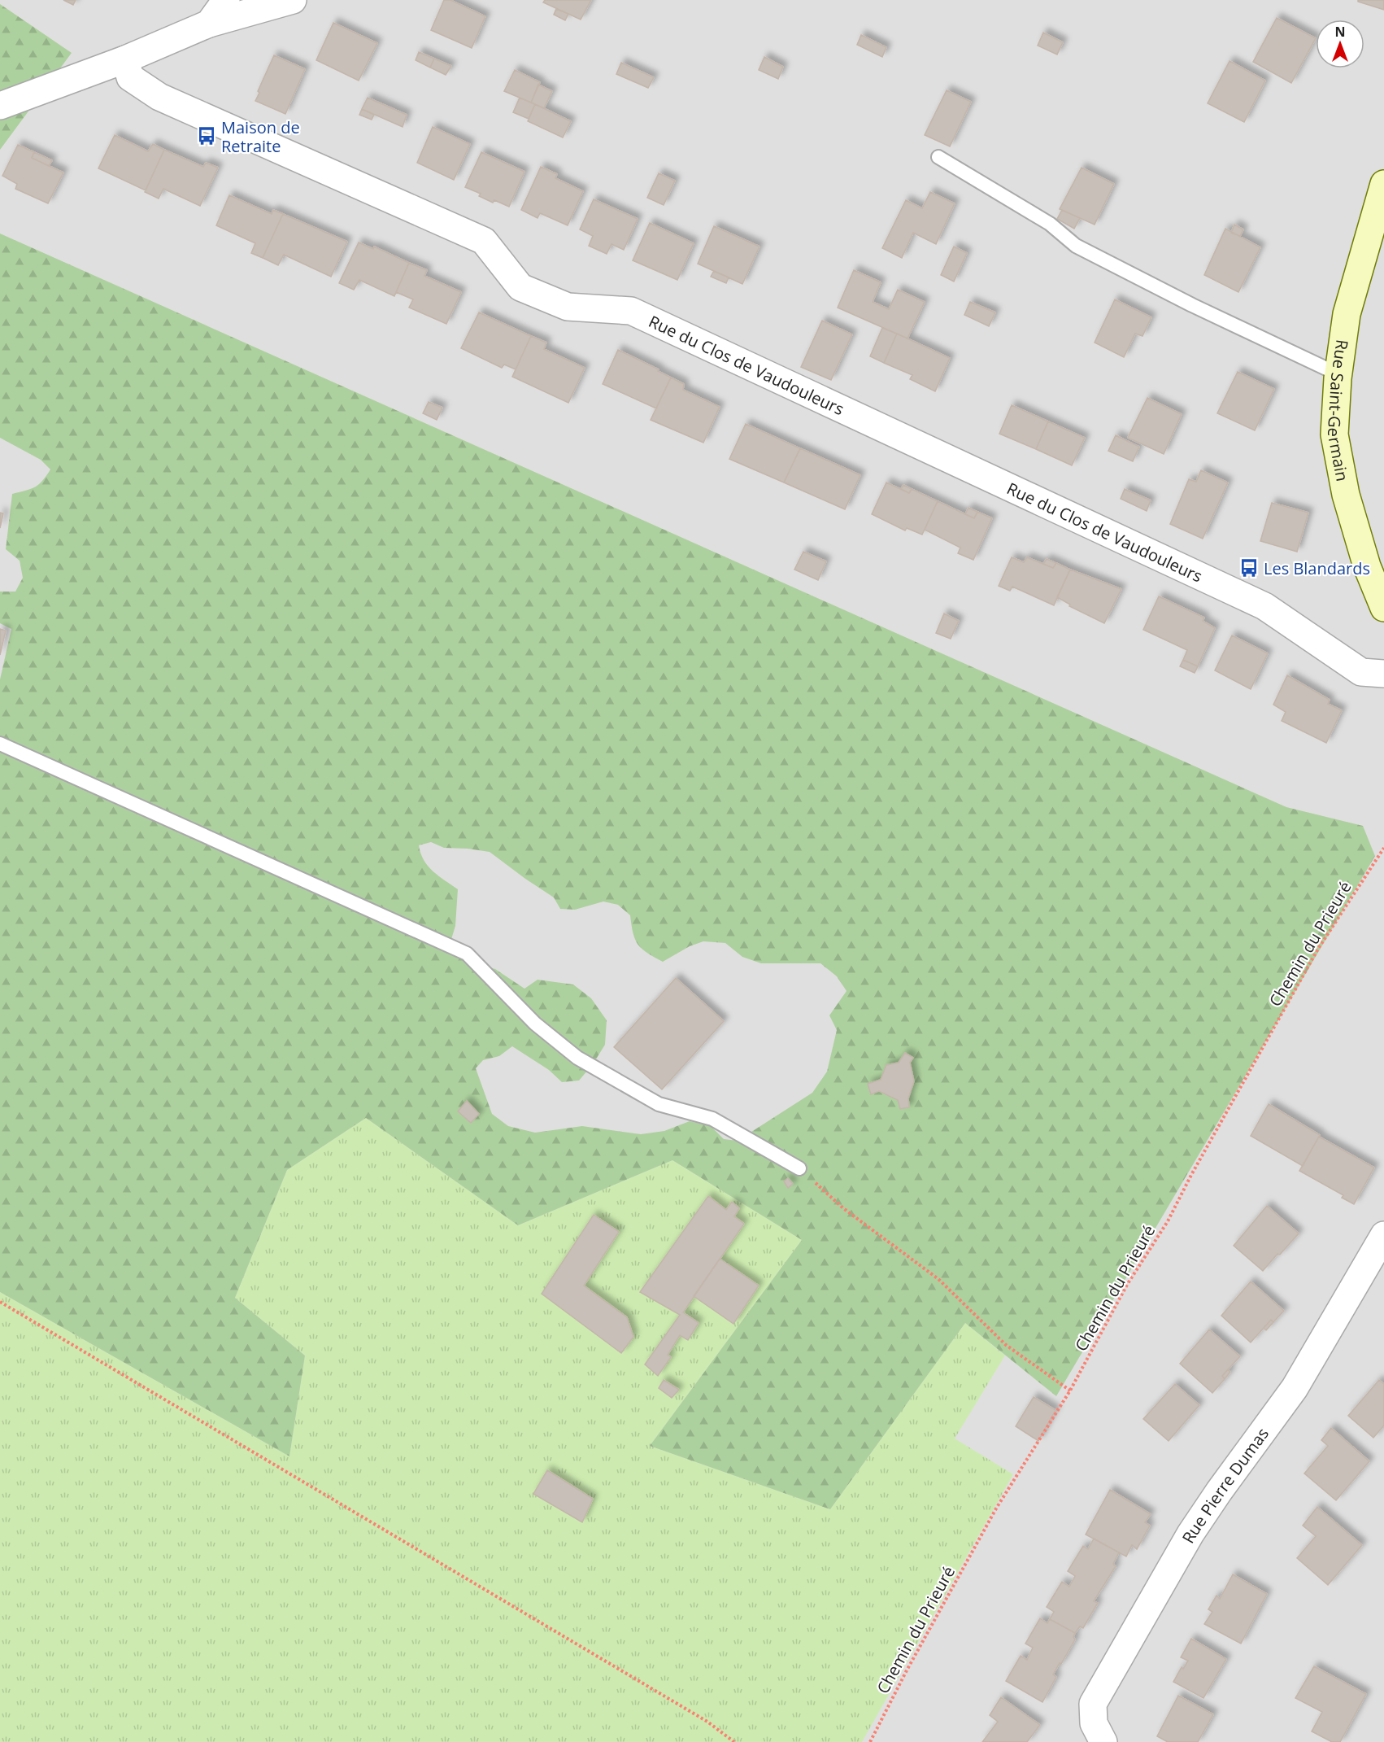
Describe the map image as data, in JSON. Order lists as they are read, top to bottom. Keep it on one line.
{"streets":{"main road":["Rue Saint-Germain"],"street":["Rue du Clos de Vaudouleurs","Rue Pierre Dumas"],"path":["Chemin du Prieuré"]},"places":{"bus stop":["Maison de Retraite","Les Blandards"]},"north":"top"}
